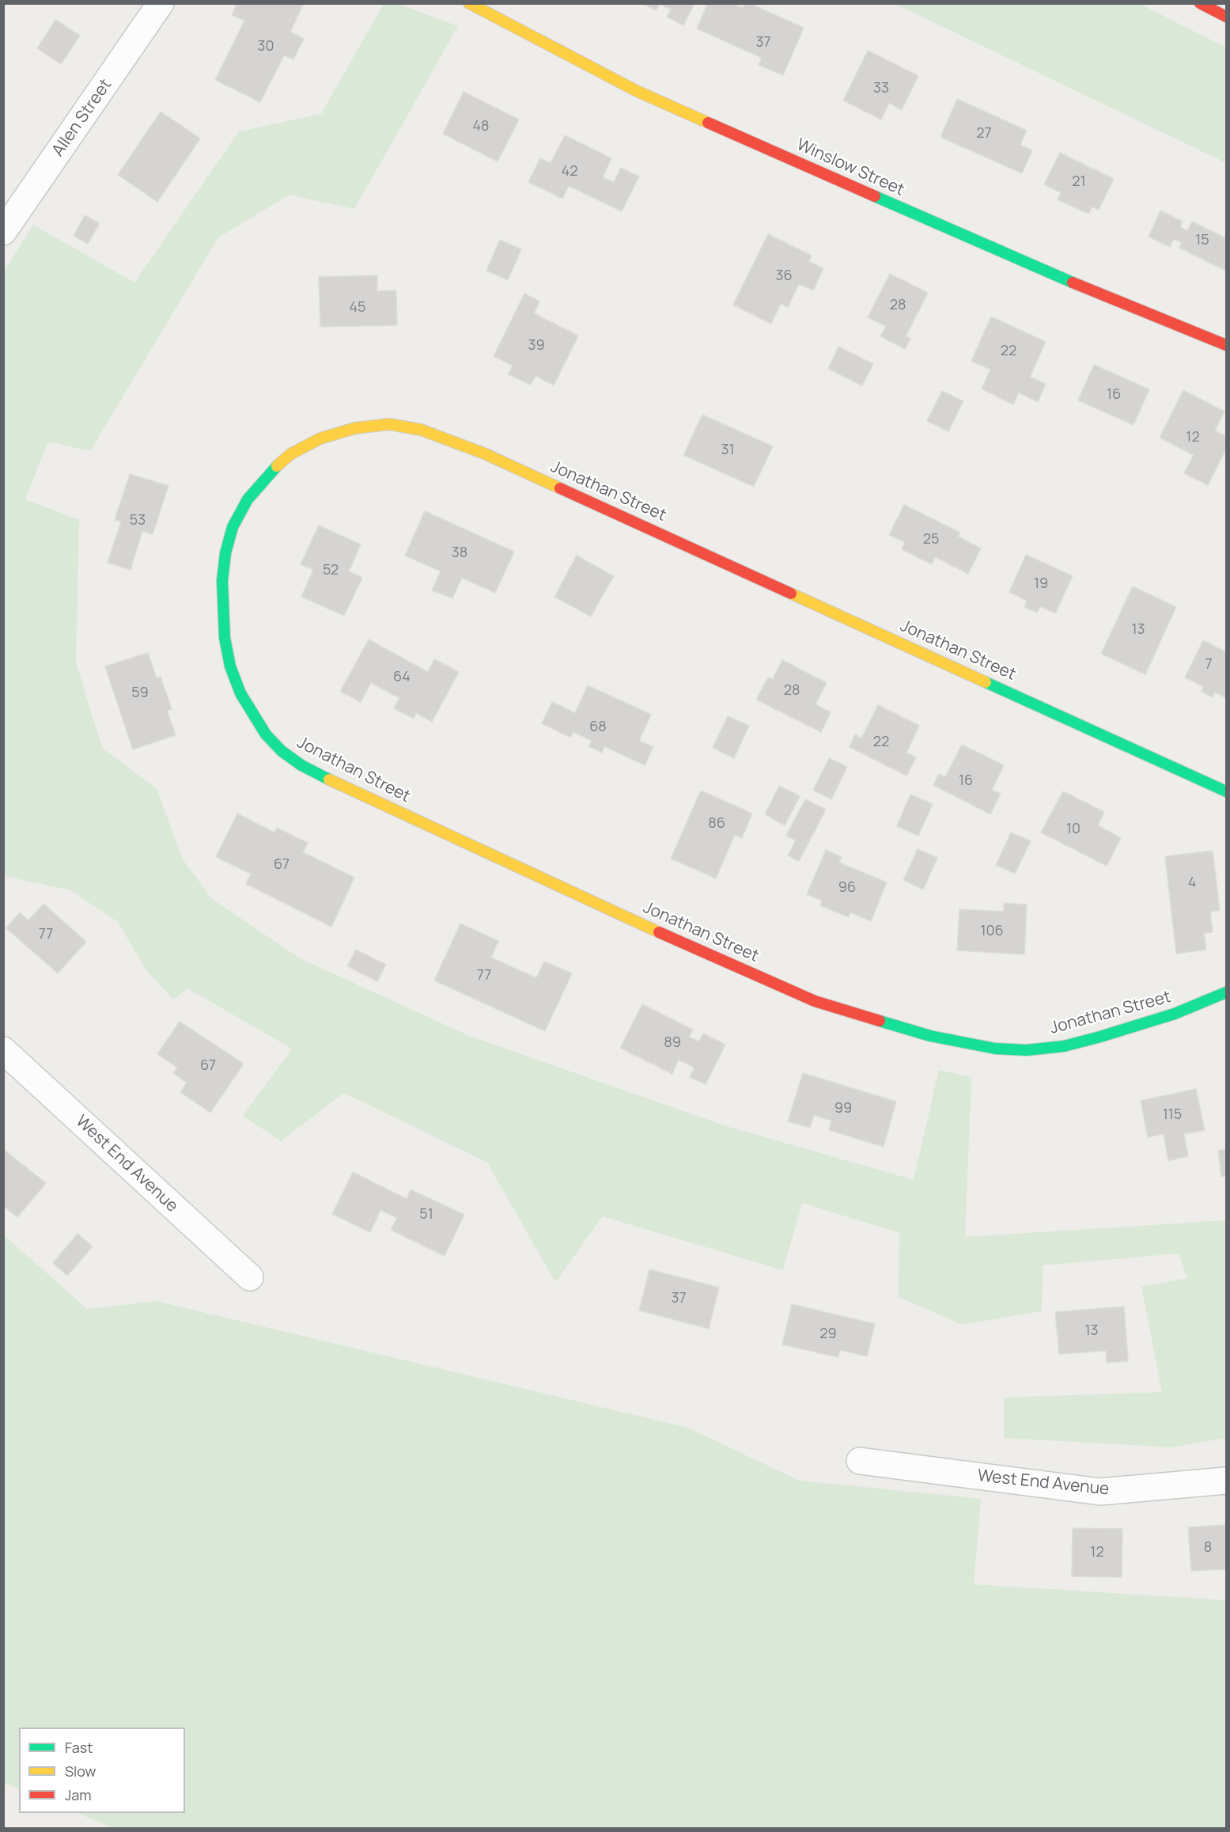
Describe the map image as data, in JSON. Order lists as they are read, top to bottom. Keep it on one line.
{"streets":{"street":["Allen Street","Winslow Street","Jonathan Street","West End Avenue"]},"house_numbers":["37","30","33","48","27","42","21","15","36","28","45","39","22","16","12","31","53","25","38","52","19","13","7","64","28","59","68","22","16","86","10","67","4","96","106","77","77","89","67","99","115","51","37","13","29","8","12"],"legend":["Fast","Slow","Jam"]}
